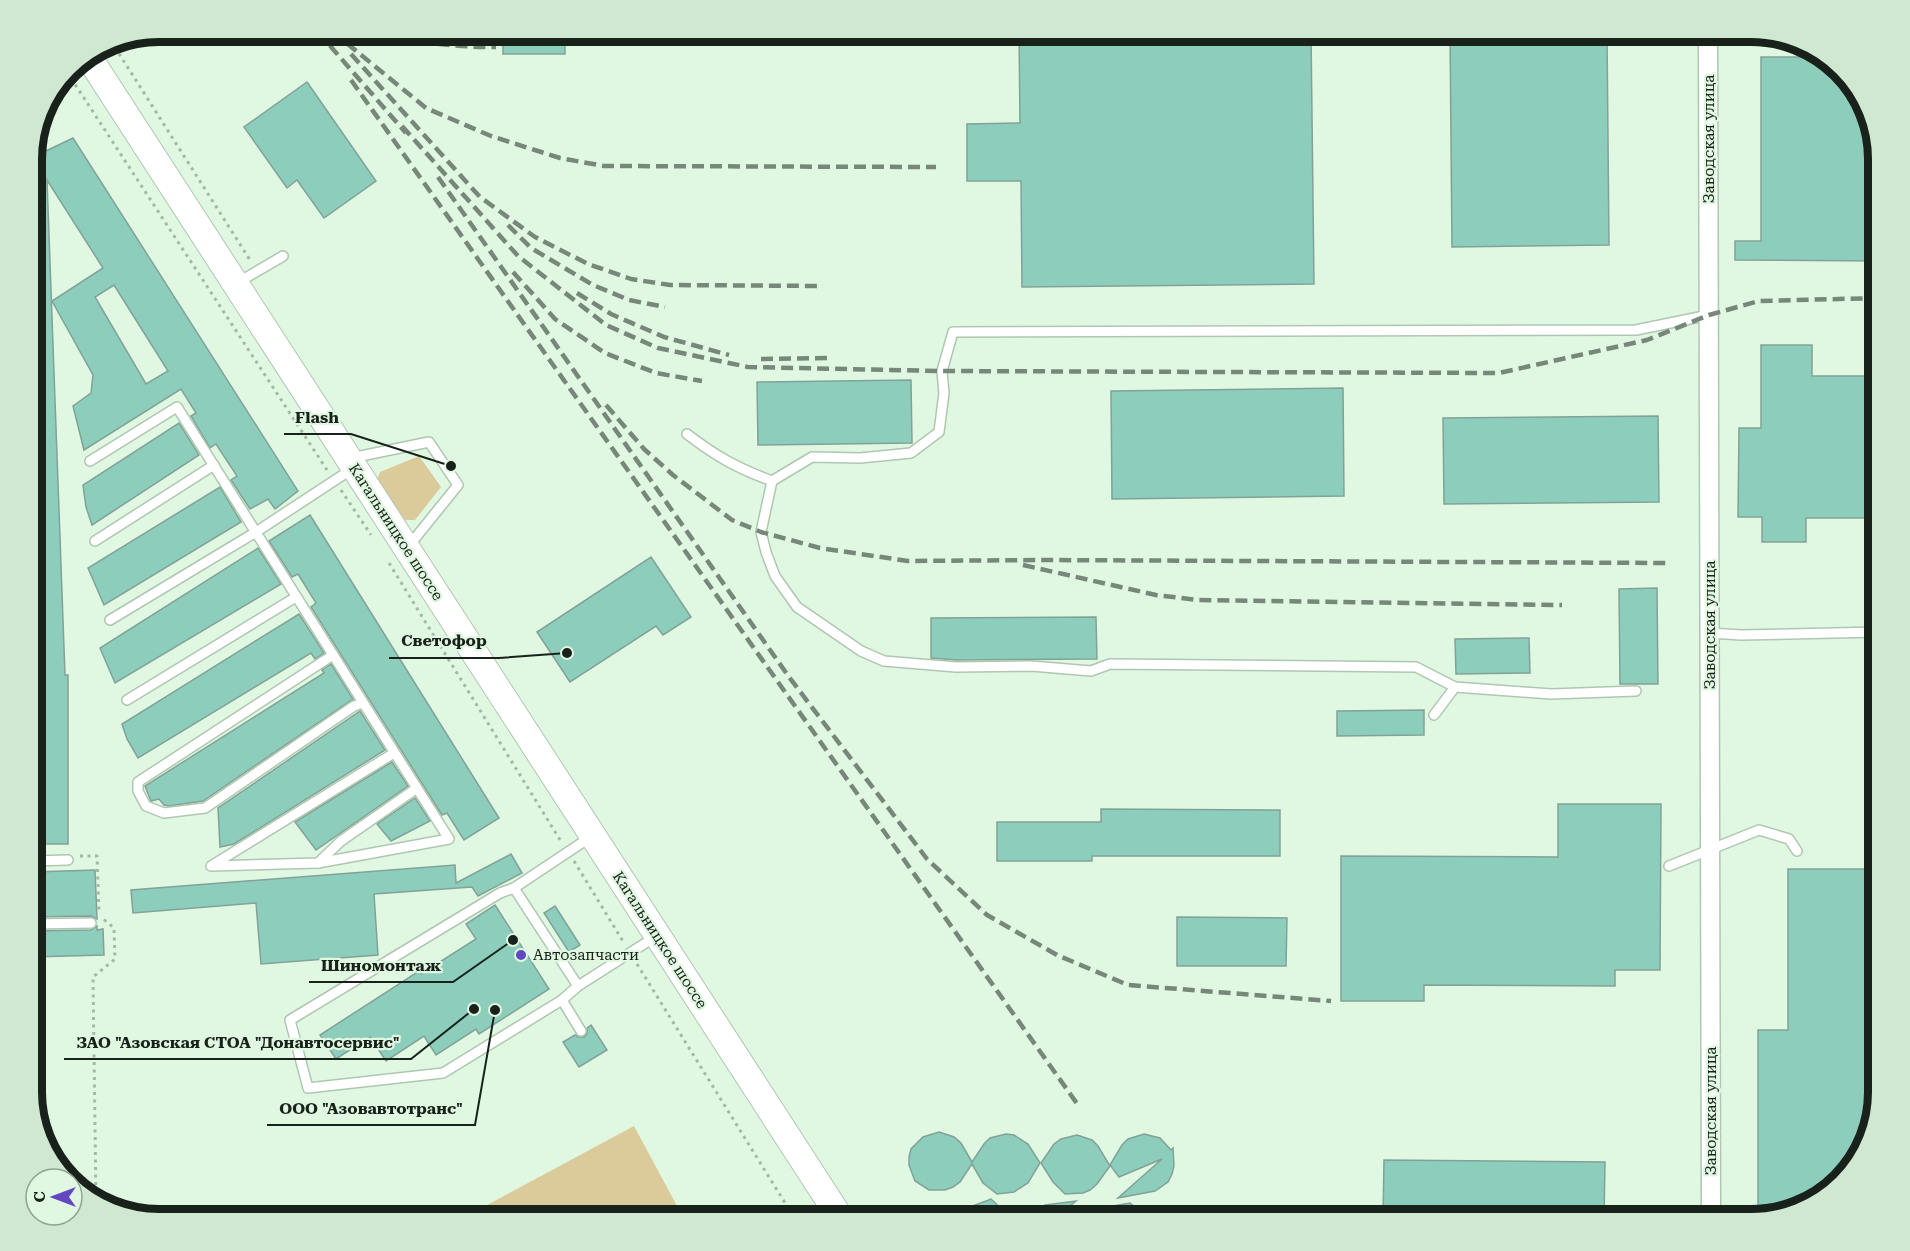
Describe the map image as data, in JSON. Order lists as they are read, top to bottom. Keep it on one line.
{"streets":{"main road":["Кагальницкое шоссе"],"street":["Заводская улица"]},"places":["Flash","Светофор","Шиномонтаж","Автозапчасти","ЗАО \"Азовская СТОА \"Донавтосервис\"","ООО \"Азовавтотранс\""],"north":"left"}
